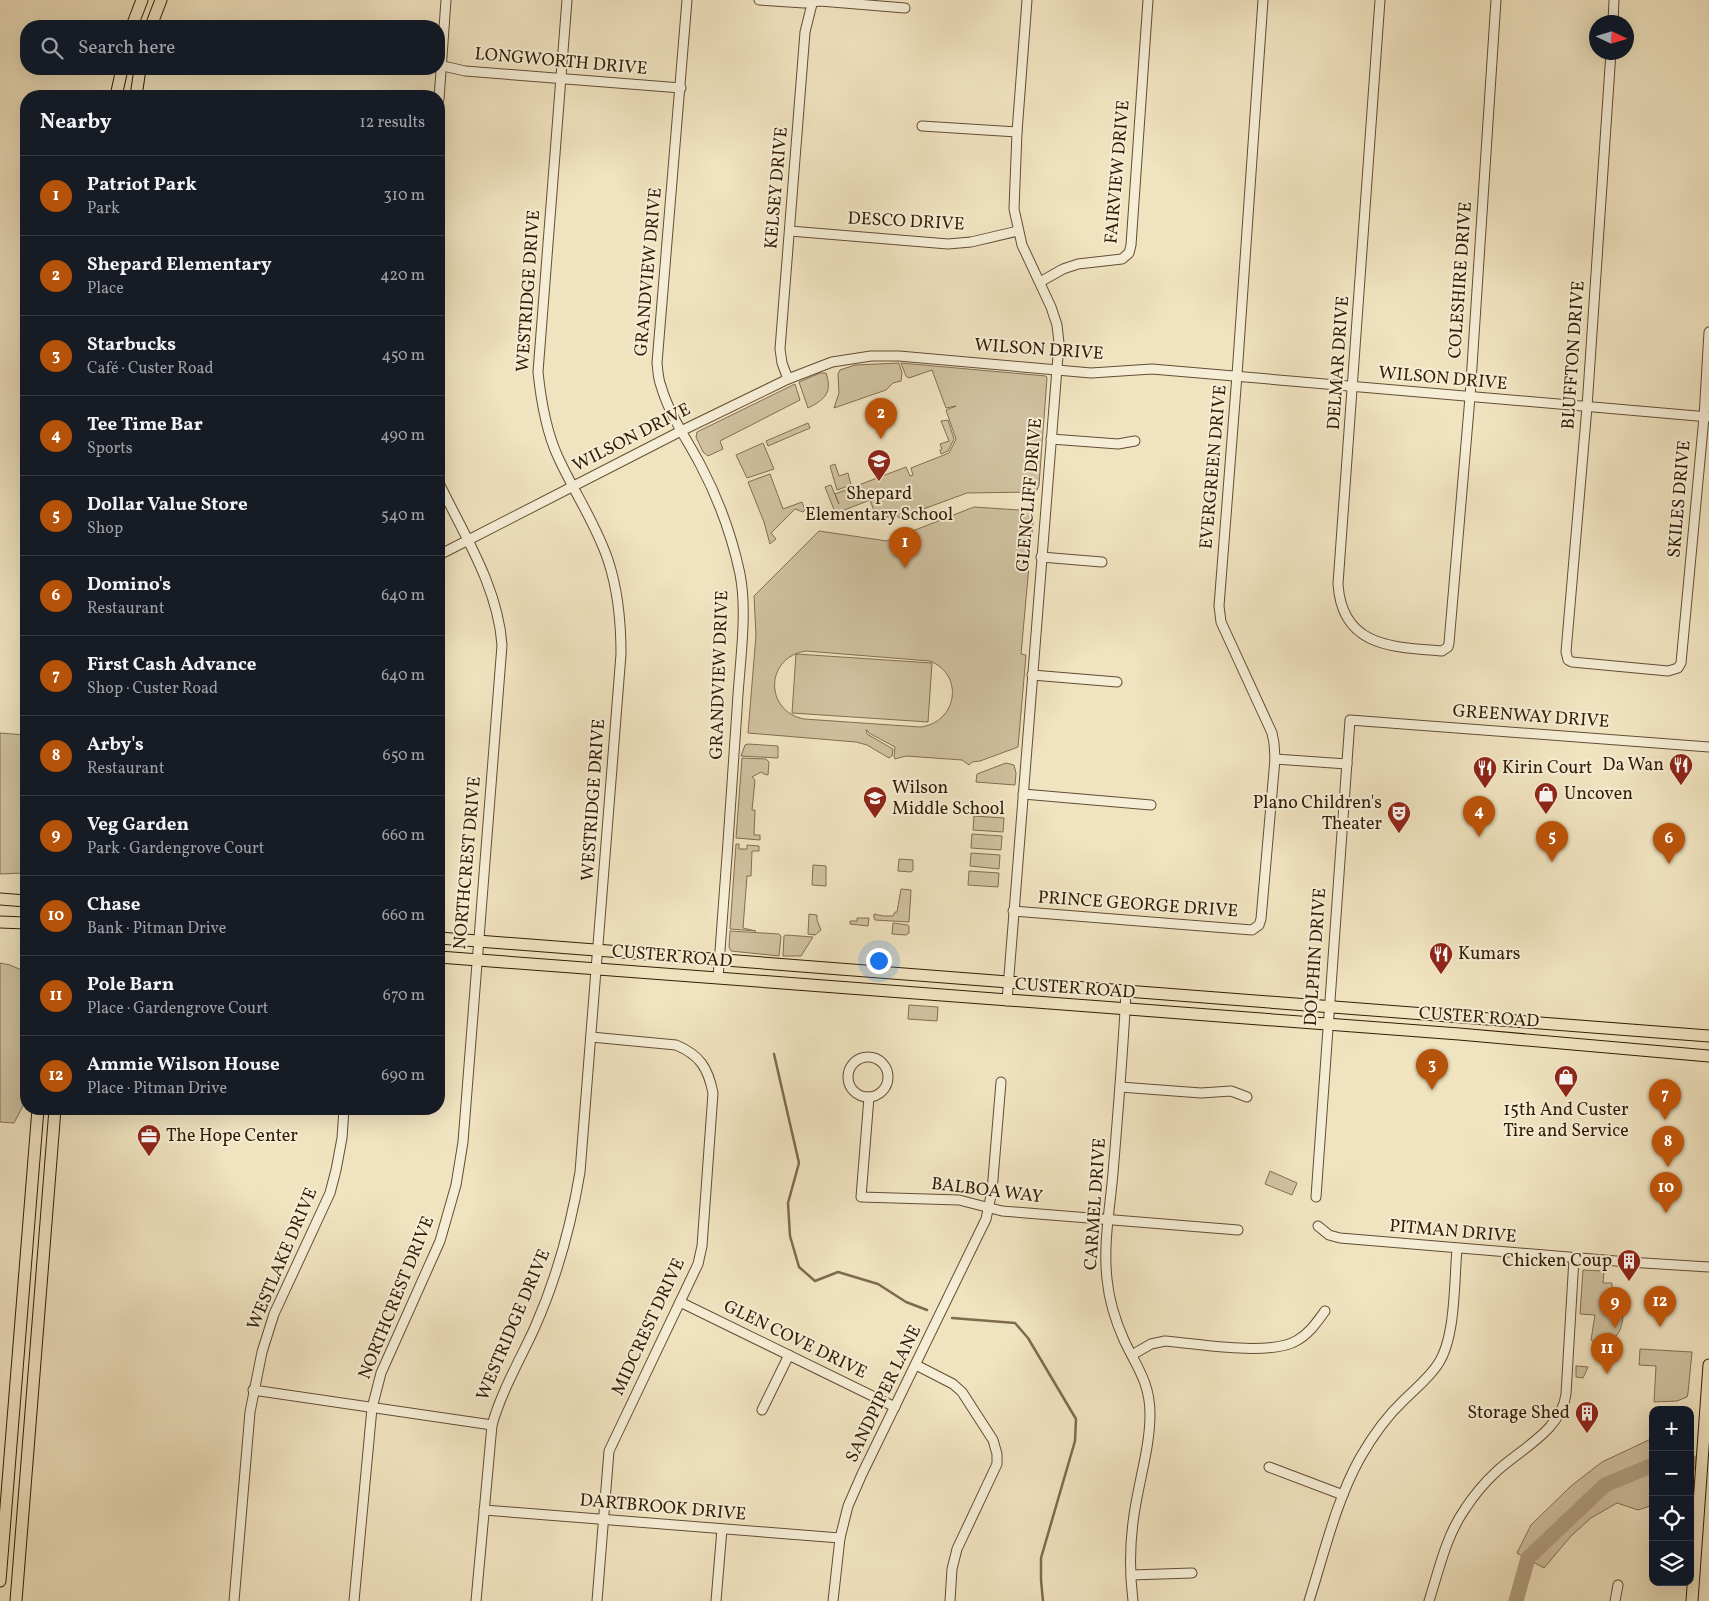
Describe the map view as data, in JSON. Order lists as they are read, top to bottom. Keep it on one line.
{"streets":{"main road":["CUSTER ROAD"],"street":["LONGWORTH DRIVE","FAIRVIEW DRIVE","KELSEY DRIVE","DESCO DRIVE","GRANDVIEW DRIVE","COLESHIRE DRIVE","WESTRIDGE DRIVE","WILSON DRIVE","BLUFFTON DRIVE","DELMAR DRIVE","EVERGREEN DRIVE","GLENCLIFF DRIVE","SKILES DRIVE","GREENWAY DRIVE","NORTHCREST DRIVE","PRINCE GEORGE DRIVE","DOLPHIN DRIVE","BALBOA WAY","CARMEL DRIVE","PITMAN DRIVE","WESTLAKE DRIVE","MIDCREST DRIVE","GLEN COVE DRIVE","SANDPIPER LANE","DARTBROOK DRIVE"]},"crossings":[["LONGWORTH DRIVE","GRANDVIEW DRIVE"],["LONGWORTH DRIVE","WESTRIDGE DRIVE"],["FAIRVIEW DRIVE","GLENCLIFF DRIVE"],["KELSEY DRIVE","DESCO DRIVE"],["KELSEY DRIVE","WILSON DRIVE"],["DESCO DRIVE","GLENCLIFF DRIVE"],["GRANDVIEW DRIVE","WILSON DRIVE"],["GRANDVIEW DRIVE","CUSTER ROAD"],["COLESHIRE DRIVE","WILSON DRIVE"],["COLESHIRE DRIVE","DELMAR DRIVE"],["WESTRIDGE DRIVE","WILSON DRIVE"],["WESTRIDGE DRIVE","CUSTER ROAD"],["WESTRIDGE DRIVE","MIDCREST DRIVE"],["WESTRIDGE DRIVE","DARTBROOK DRIVE"],["WILSON DRIVE","BLUFFTON DRIVE"],["WILSON DRIVE","DELMAR DRIVE"],["WILSON DRIVE","EVERGREEN DRIVE"],["WILSON DRIVE","GLENCLIFF DRIVE"],["WILSON DRIVE","SKILES DRIVE"],["WILSON DRIVE","NORTHCREST DRIVE"],["BLUFFTON DRIVE","SKILES DRIVE"],["EVERGREEN DRIVE","PRINCE GEORGE DRIVE"],["GLENCLIFF DRIVE","PRINCE GEORGE DRIVE"],["GLENCLIFF DRIVE","CUSTER ROAD"],["GREENWAY DRIVE","DOLPHIN DRIVE"],["NORTHCREST DRIVE","CUSTER ROAD"],["CUSTER ROAD","DOLPHIN DRIVE"],["CUSTER ROAD","CARMEL DRIVE"],["BALBOA WAY","CARMEL DRIVE"],["BALBOA WAY","SANDPIPER LANE"],["MIDCREST DRIVE","GLEN COVE DRIVE"],["MIDCREST DRIVE","DARTBROOK DRIVE"],["GLEN COVE DRIVE","SANDPIPER LANE"],["SANDPIPER LANE","DARTBROOK DRIVE"]],"places":{"school or university":["Shepard Elementary School","Wilson Middle School"],"restaurant":["Da Wan","Kirin Court","Kumars"],"shop":["Uncoven","15th And Custer Tire and Service"],"theatre":["Plano Children's Theater"],"office":["The Hope Center"],"building":["Chicken Coup","Storage Shed"]},"north":"right","page":{"search":"Search here","heading":["Nearby","12 results"],"list":[{"mark":"1","name":"Patriot Park","note":"Park","value":"310 m"},{"mark":"2","name":"Shepard Elementary","note":"Place","value":"420 m"},{"mark":"3","name":"Starbucks","note":"Café · Custer Road","value":"450 m"},{"mark":"4","name":"Tee Time Bar","note":"Sports","value":"490 m"},{"mark":"5","name":"Dollar Value Store","note":"Shop","value":"540 m"},{"mark":"6","name":"Domino's","note":"Restaurant","value":"640 m"},{"mark":"7","name":"First Cash Advance","note":"Shop · Custer Road","value":"640 m"},{"mark":"8","name":"Arby's","note":"Restaurant","value":"650 m"},{"mark":"9","name":"Veg Garden","note":"Park · Gardengrove Court","value":"660 m"},{"mark":"10","name":"Chase","note":"Bank · Pitman Drive","value":"660 m"},{"mark":"11","name":"Pole Barn","note":"Place · Gardengrove Court","value":"670 m"},{"mark":"12","name":"Ammie Wilson House","note":"Place · Pitman Drive","value":"690 m"}],"pins":["2","1","4","5","6","3","7","8","10","12","9","11"],"map_buttons":["+","−"]}}
